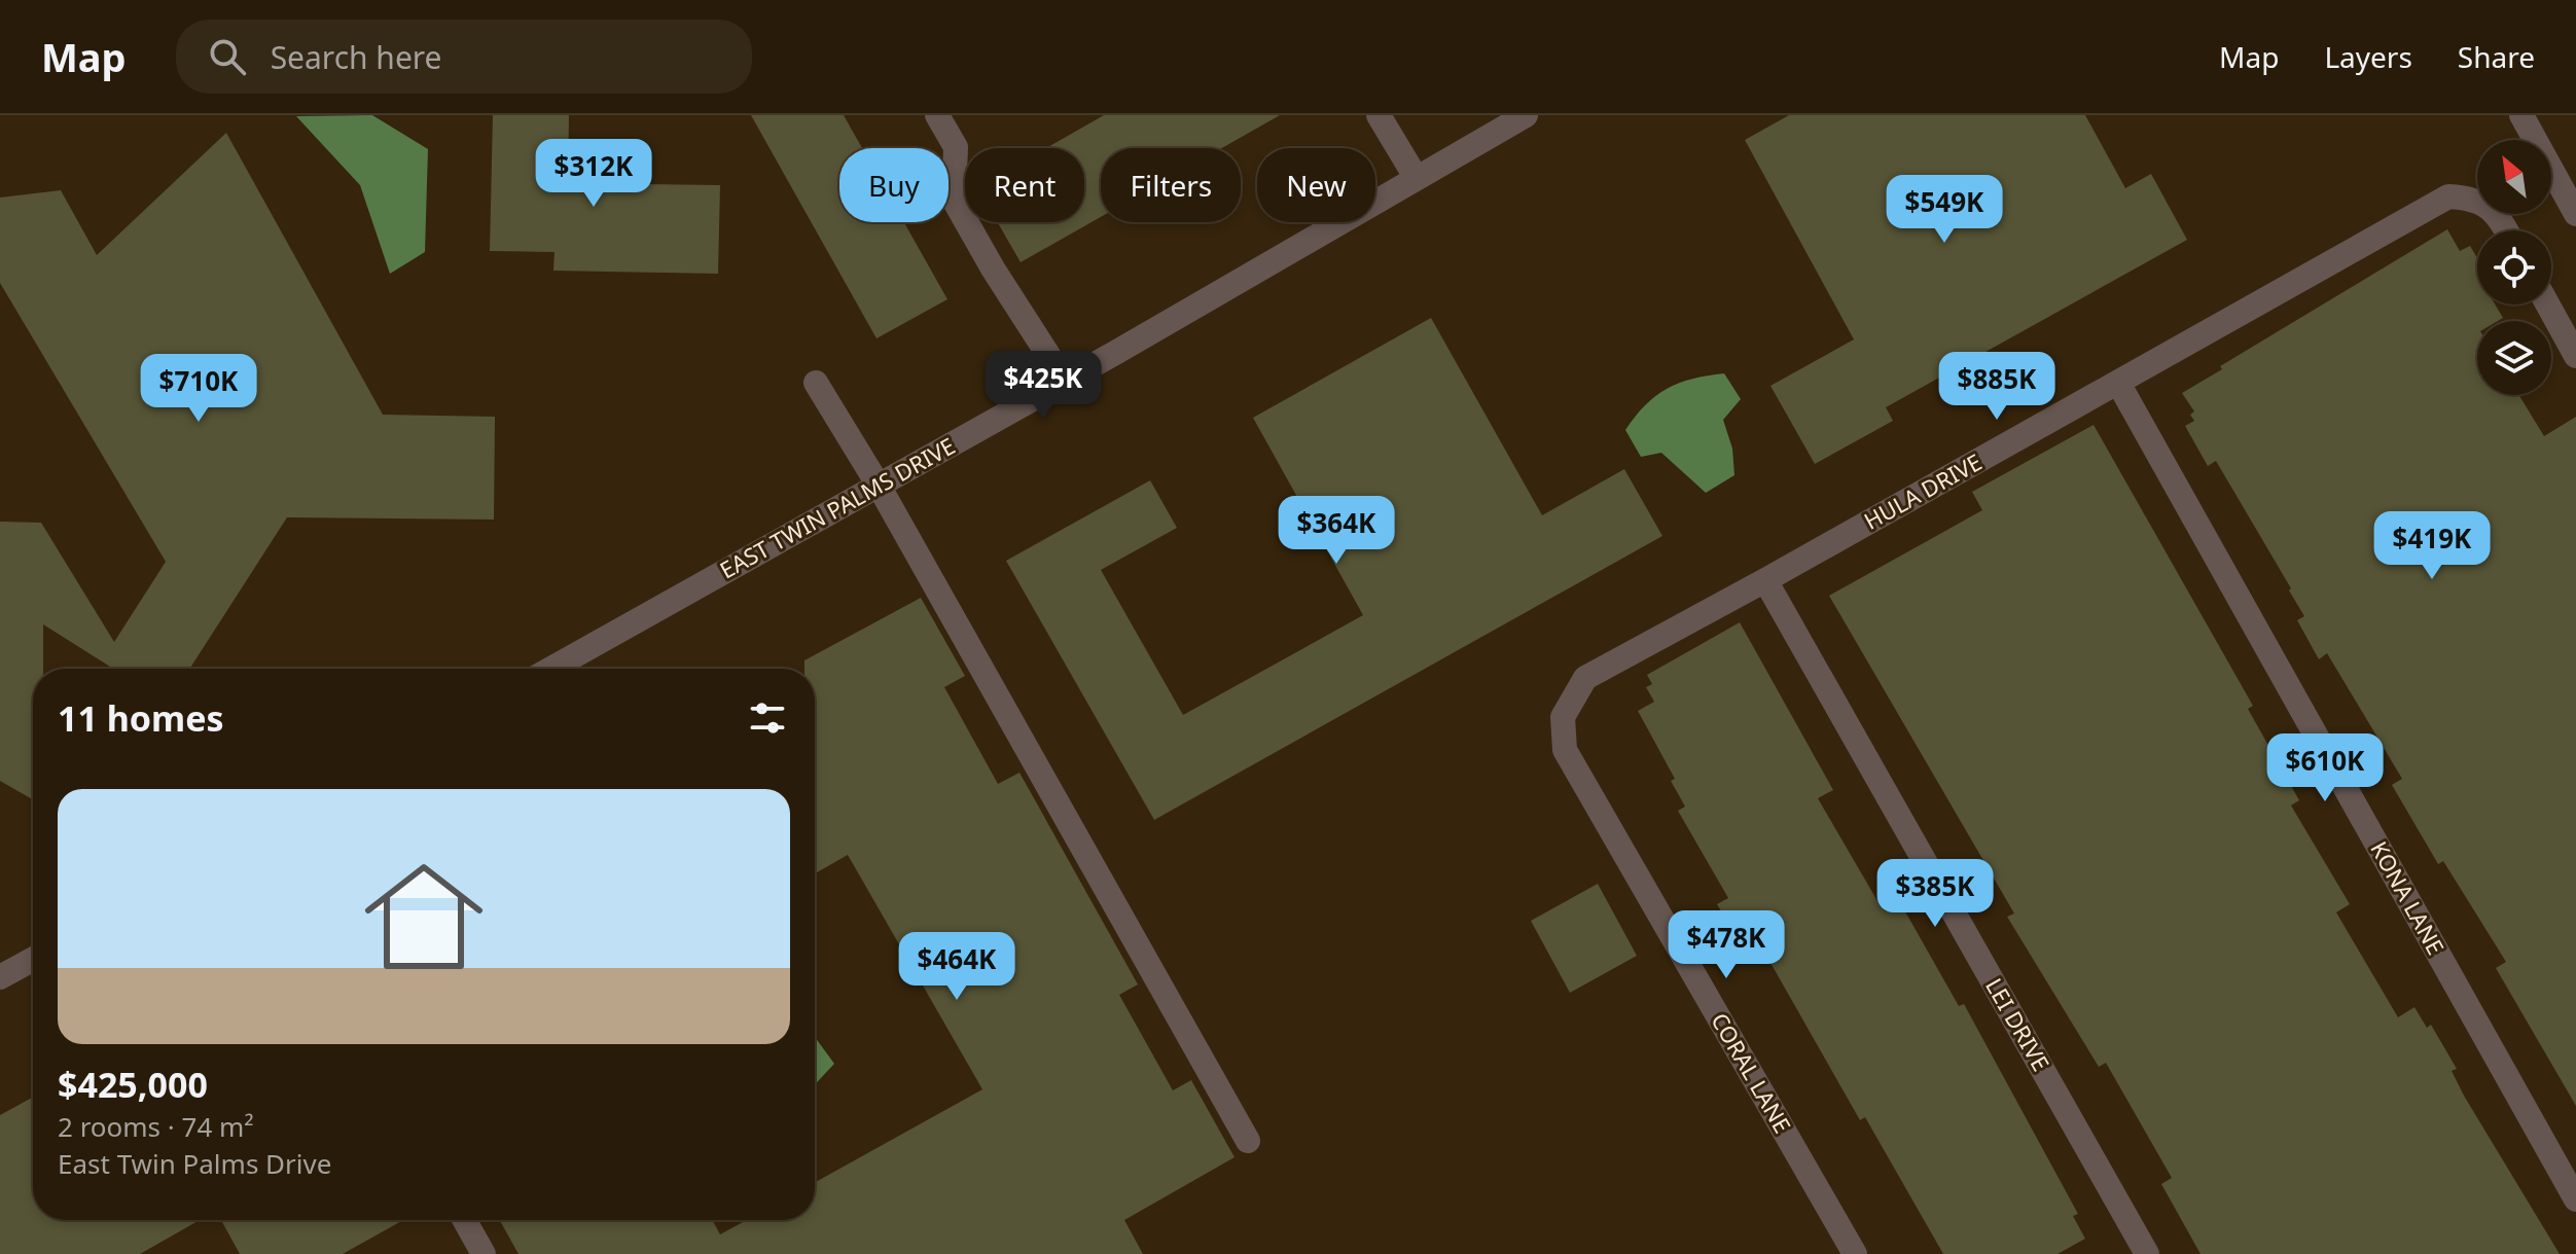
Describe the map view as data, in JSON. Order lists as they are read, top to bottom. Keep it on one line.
{"streets":{"street":["HULA DRIVE","EAST TWIN PALMS DRIVE","KONA LANE","LEI DRIVE","CORAL LANE"]},"crossings":[["HULA DRIVE","KONA LANE"],["HULA DRIVE","LEI DRIVE"],["HULA DRIVE","CORAL LANE"]],"north":"top left","page":{"header":"Map","search":"Search here","nav":["Map","Layers","Share"],"price":["$312K","$549K","$425K","$885K","$710K","$364K","$419K","$610K","$385K","$478K","$464K"],"chip":["Buy","Rent","Filters","New"],"heading":"11 homes","list":[{"name":"$425,000","note":"2 rooms · 74 m² · East Twin Palms Drive"}]}}
